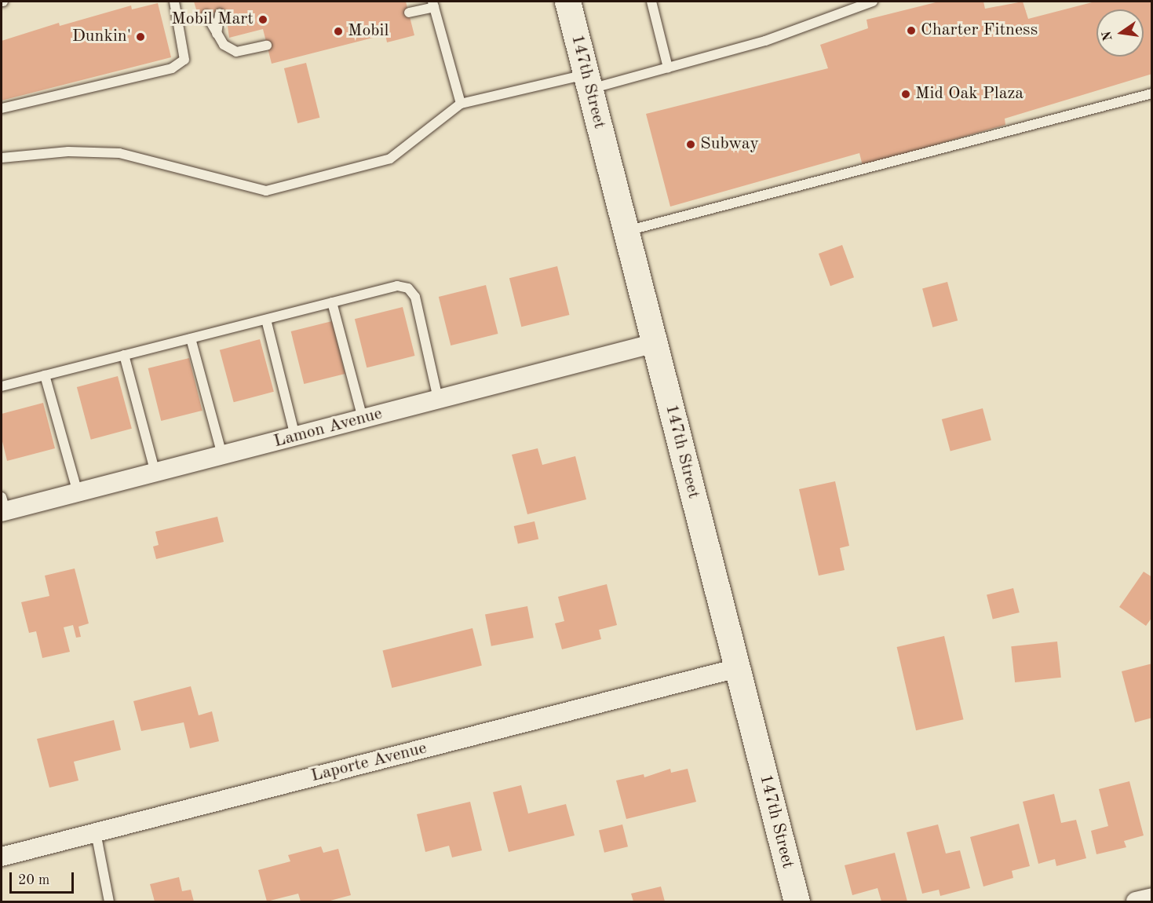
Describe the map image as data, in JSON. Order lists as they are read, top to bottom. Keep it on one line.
{"streets":{"main road":["147th Street"],"street":["Lamon Avenue","Laporte Avenue"]},"crossings":[["147th Street","Lamon Avenue"],["147th Street","Laporte Avenue"]],"places":["Mobil Mart","Charter Fitness","Mobil","Dunkin'","Mid Oak Plaza","Subway"],"scale_bar":"20 m","north":"left"}
